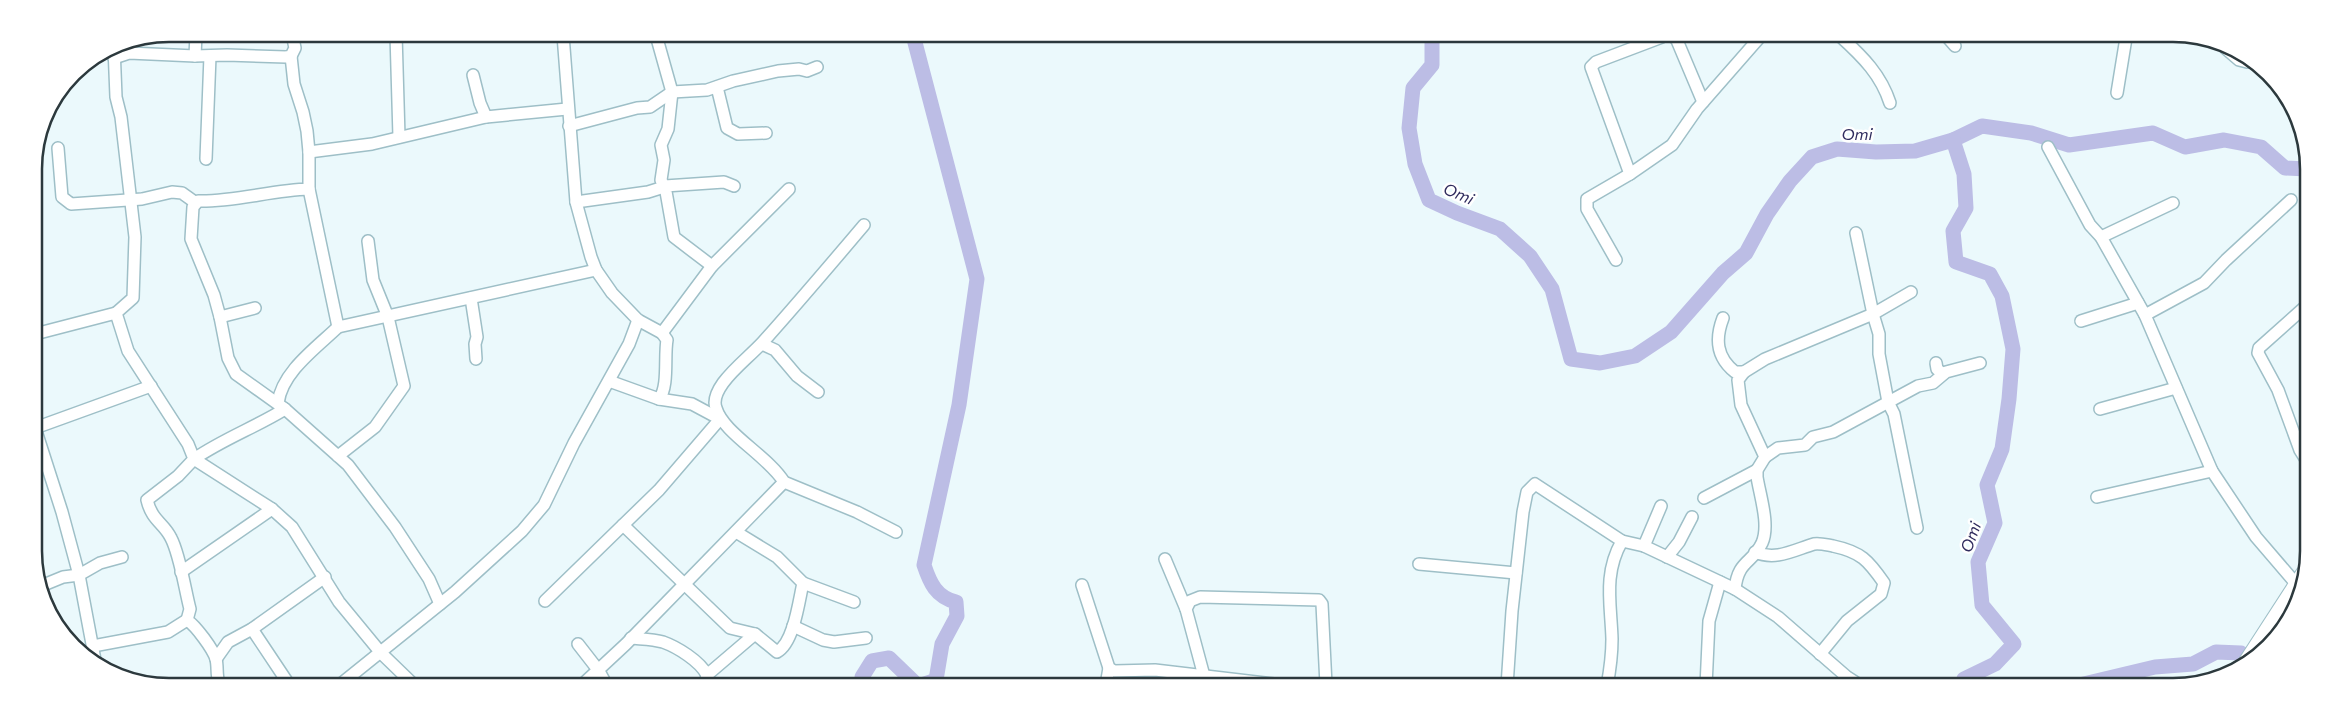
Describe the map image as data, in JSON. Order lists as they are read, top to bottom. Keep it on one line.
{"water":["Omi"]}
